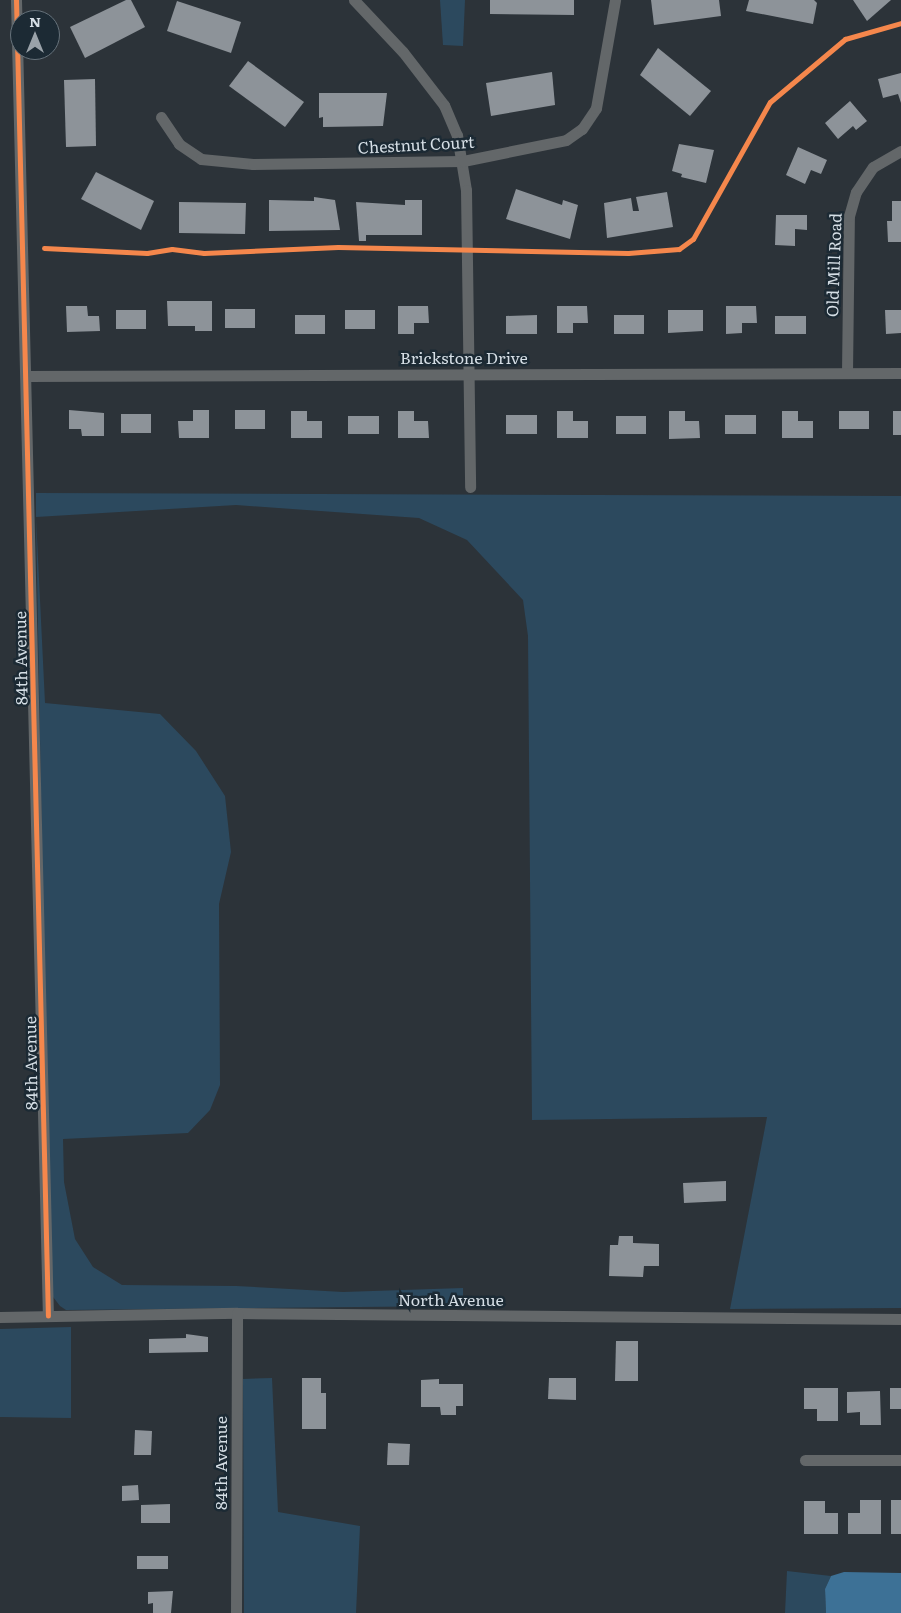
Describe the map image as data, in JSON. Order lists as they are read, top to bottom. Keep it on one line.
{"streets":{"street":["Chestnut Court","Old Mill Road","Brickstone Drive","84th Avenue","North Avenue"]},"crossings":[["Old Mill Road","Brickstone Drive"],["Brickstone Drive","84th Avenue"],["84th Avenue","North Avenue"]],"north":"top"}
